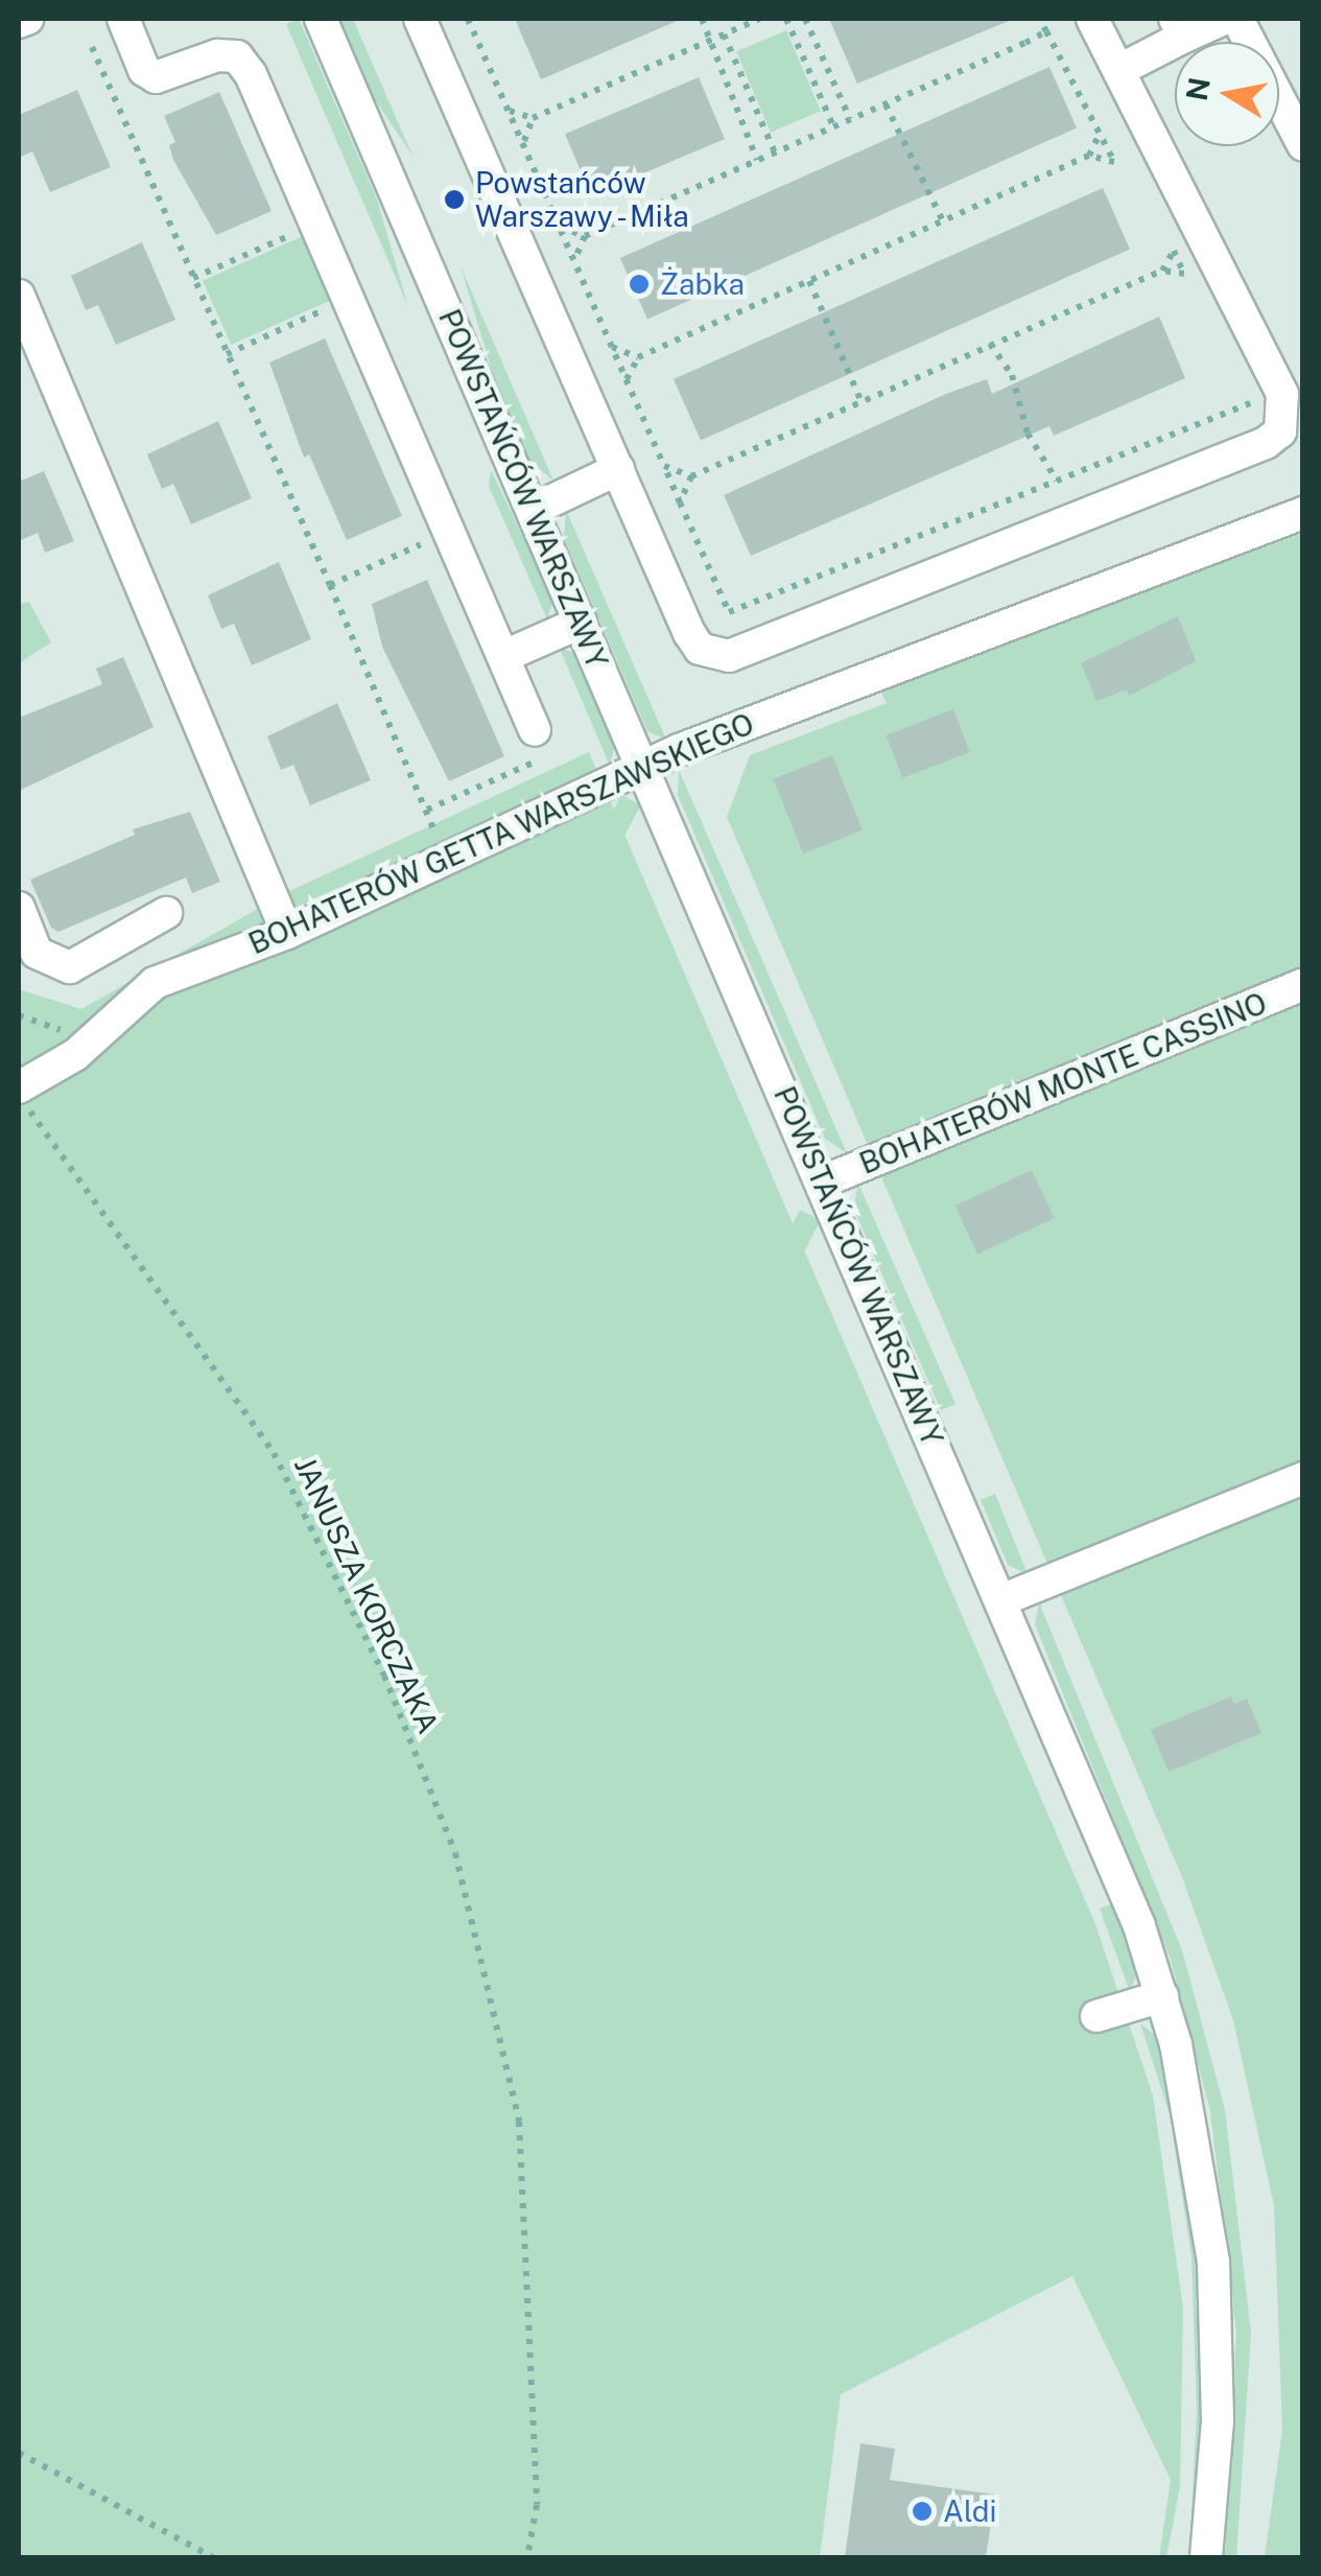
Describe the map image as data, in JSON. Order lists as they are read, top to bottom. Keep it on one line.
{"streets":{"street":["POWSTAŃCÓW WARSZAWY","BOHATERÓW GETTA WARSZAWSKIEGO","BOHATERÓW MONTE CASSINO"],"path":["JANUSZA KORCZAKA"]},"crossings":[["POWSTAŃCÓW WARSZAWY","BOHATERÓW GETTA WARSZAWSKIEGO"],["POWSTAŃCÓW WARSZAWY","BOHATERÓW MONTE CASSINO"],["BOHATERÓW GETTA WARSZAWSKIEGO","JANUSZA KORCZAKA"]],"places":["Powstańców Warszawy - Miła","Żabka","Aldi"],"north":"left"}
